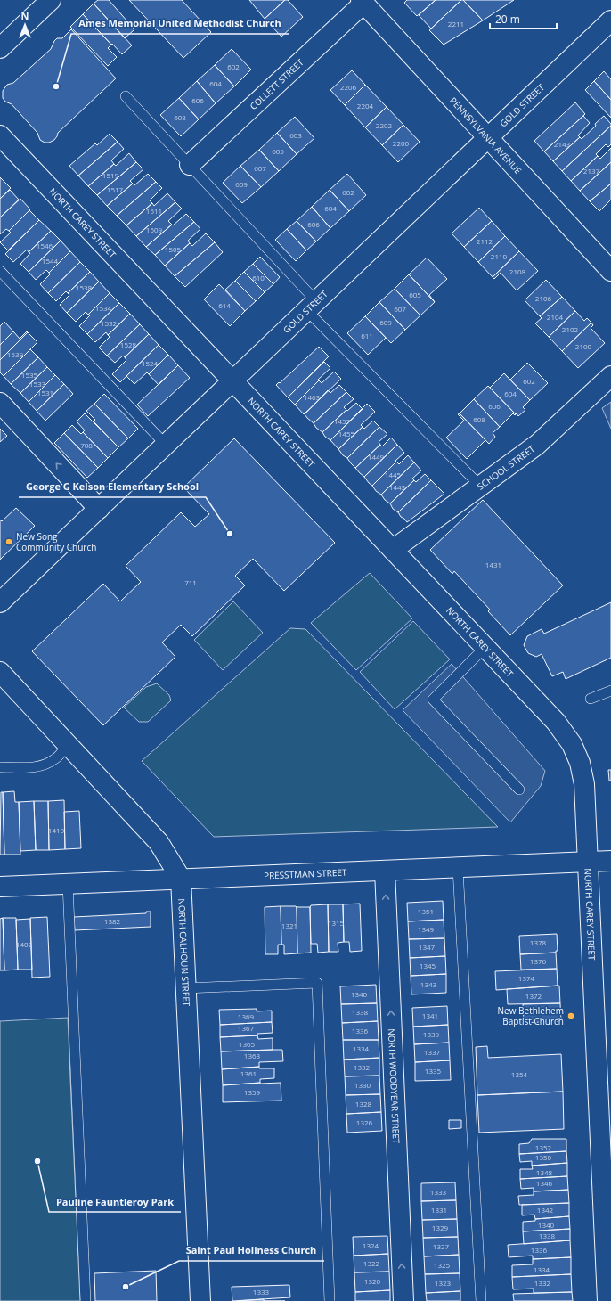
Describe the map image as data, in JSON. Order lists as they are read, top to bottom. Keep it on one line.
{"streets":{"street":["COLLETT STREET","GOLD STREET","PENNSYLVANIA AVENUE","NORTH CAREY STREET","SCHOOL STREET","PRESSTMAN STREET","NORTH CALHOUN STREET","NORTH WOODYEAR STREET"]},"crossings":[["COLLETT STREET","PENNSYLVANIA AVENUE"],["GOLD STREET","PENNSYLVANIA AVENUE"],["GOLD STREET","NORTH CAREY STREET"],["NORTH CAREY STREET","SCHOOL STREET"],["NORTH CAREY STREET","PRESSTMAN STREET"],["PRESSTMAN STREET","NORTH CALHOUN STREET"],["PRESSTMAN STREET","NORTH WOODYEAR STREET"]],"one_way":["NORTH WOODYEAR STREET"],"places":["Ames Memorial United Methodist Church","George G Kelson Elementary School","New Song Community Church","New Bethlehem Baptist Church","Pauline Fauntleroy Park","Saint Paul Holiness Church"],"house_numbers":["2211","602","604","2206","606","2204","608","2202","603","2200","2143","605","607","2137","1519","609","1517","602","604","1511","606","1509","2112","1546","1505","2110","1544","2108","610","1538","605","2106","614","1534","607","2104","609","1532","2102","611","1528","2100","1539","1524","1535","602","1533","1531","604","1463","606","608","1457","1455","708","1449","1445","1443","1431","711","1410","1351","1382","1315","1321","1349","1378","1407","1347","1376","1345","1374","1343","1340","1372","1338","1341","1369","1367","1336","1339","1365","1334","1337","1363","1332","1335","1361","1354","1330","1359","1328","1326","1352","1350","1348","1346","1333","1331","1342","1340","1329","1338","1324","1327","1336","1322","1325","1334","1320","1323","1332","1333"],"scale_bar":"20 m","north":"top"}
